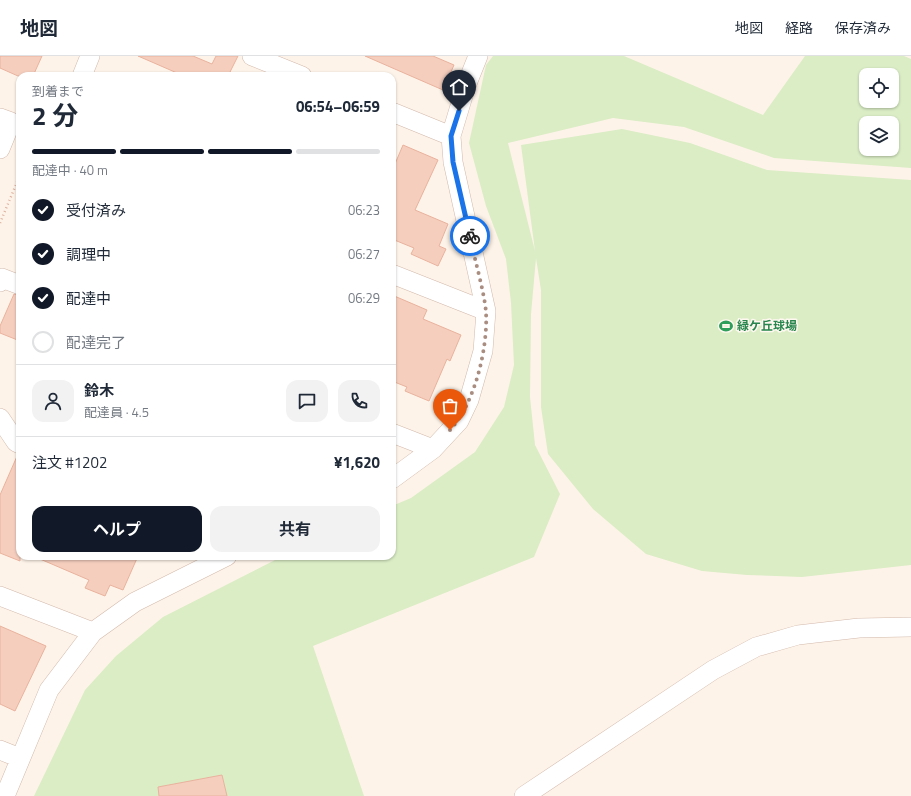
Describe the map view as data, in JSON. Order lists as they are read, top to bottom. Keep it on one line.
{"places":{"sports":["緑ケ丘球場"]},"page":{"header":"地図","nav":["地図","経路","保存済み"],"heading":["2 分","到着まで","06:54–06:59"],"panel":["鈴木","配達員 · 4.5","注文 #1202","¥1,620"],"bar":"配達中 · 40 m","list":[["受付済み","06:23"],["調理中","06:27"],["配達中","06:29"],"配達完了"],"buttons":["ヘルプ","共有"]}}
